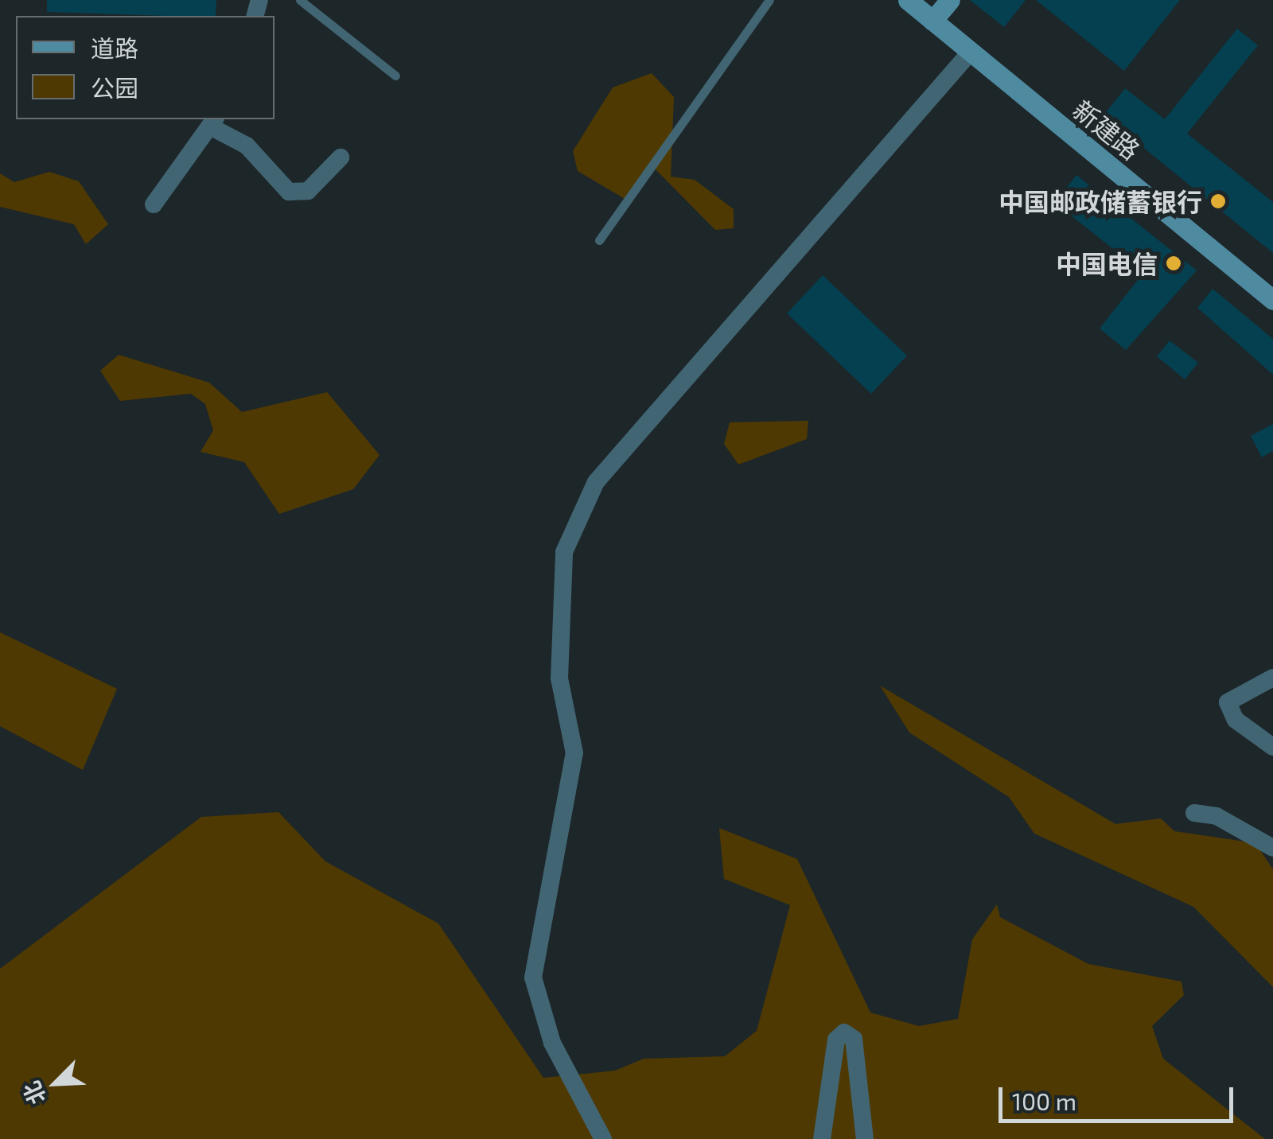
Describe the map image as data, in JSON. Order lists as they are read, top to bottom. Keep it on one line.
{"streets":{"main road":["新建路"]},"places":["中国邮政储蓄银行","中国电信"],"legend":["道路","公园"],"scale_bar":"100 m","north":"bottom left"}
